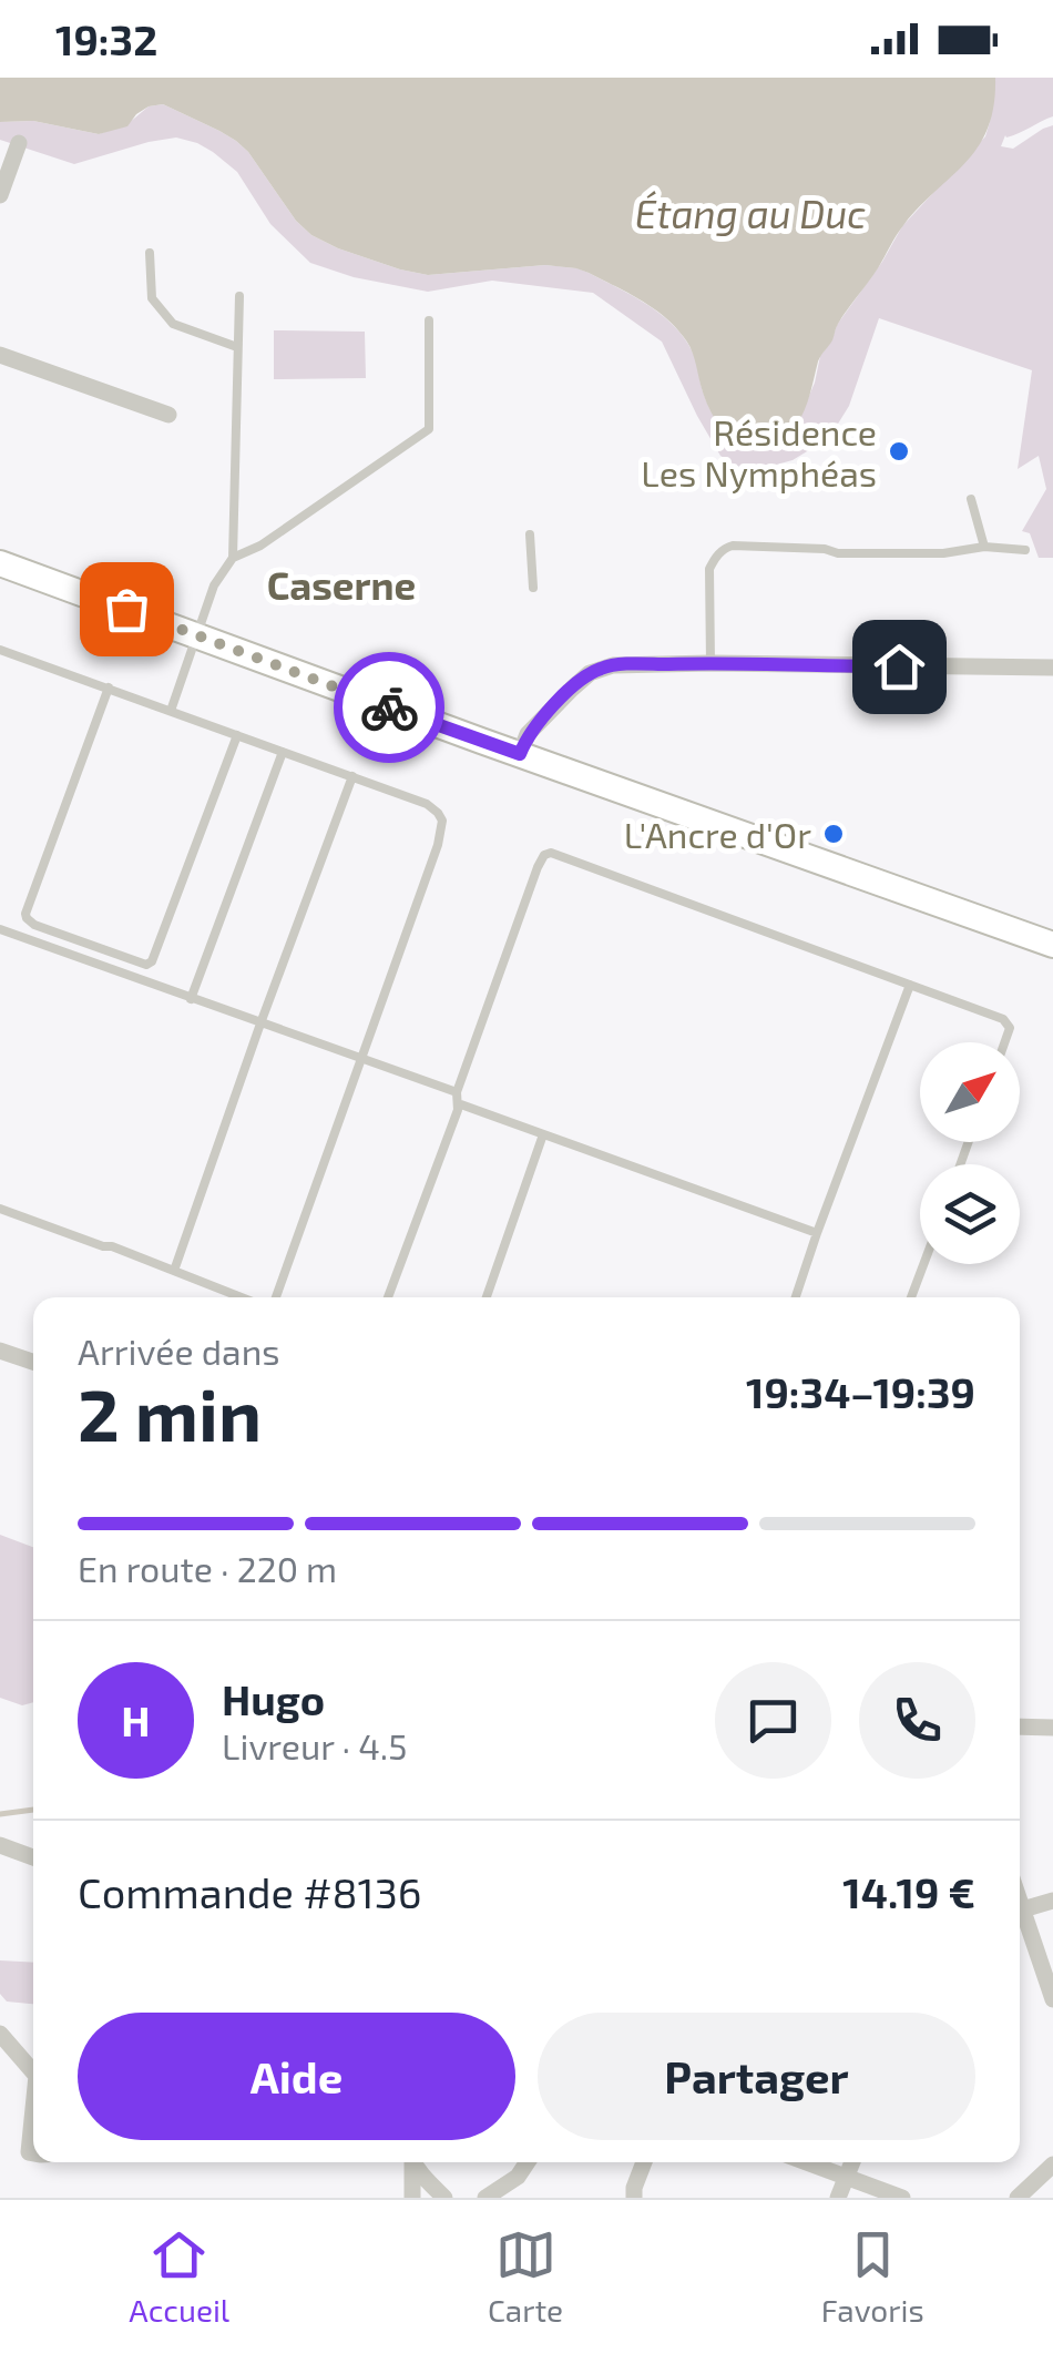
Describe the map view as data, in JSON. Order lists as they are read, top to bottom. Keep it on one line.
{"districts":["Caserne"],"water":["Étang au Duc"],"places":["Résidence Les Nymphéas","L'Ancre d'Or"],"north":"top right","page":{"status":"19:32","heading":["2 min","Arrivée dans","19:34–19:39"],"panel":["Hugo","Livreur · 4.5","Commande #8136","14.19 €"],"bar":"En route · 220 m","round":"H","buttons":["Aide","Partager"],"tabs":["Accueil","Carte","Favoris"]}}
